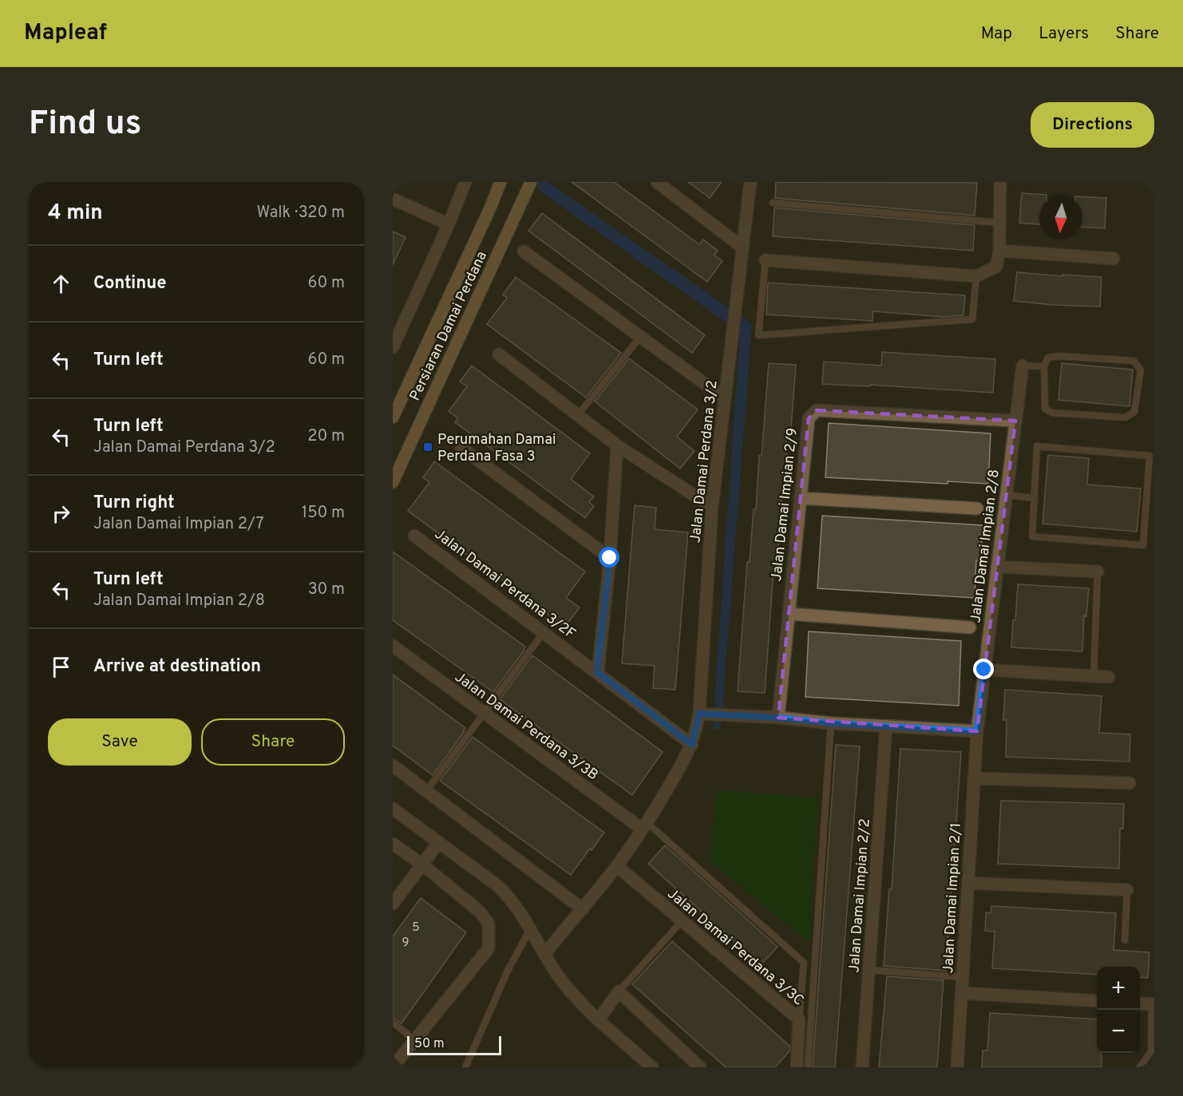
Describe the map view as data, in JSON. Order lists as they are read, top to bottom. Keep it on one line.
{"streets":{"main road":["Persiaran Damai Perdana"],"street":["Jalan Damai Perdana 3/2","Jalan Damai Impian 2/9","Jalan Damai Impian 2/8","Jalan Damai Perdana 3/2F","Jalan Damai Perdana 3/3B","Jalan Damai Impian 2/2","Jalan Damai Impian 2/1","Jalan Damai Perdana 3/3C"]},"crossings":[["Jalan Damai Perdana 3/2","Jalan Damai Perdana 3/2F"],["Jalan Damai Perdana 3/2","Jalan Damai Perdana 3/3B"],["Jalan Damai Perdana 3/2","Jalan Damai Perdana 3/3C"],["Jalan Damai Impian 2/9","Jalan Damai Impian 2/8"],["Jalan Damai Impian 2/8","Jalan Damai Impian 2/1"]],"places":{"transit":["Perumahan Damai Perdana Fasa 3"]},"house_numbers":["5","9"],"scale_bar":"50 m","north":"bottom","page":{"header":"Mapleaf","nav":["Map","Layers","Share"],"buttons":["Directions",["Save","Share"]],"title":"Find us","heading":["4 min","Walk · 320 m"],"list":[["Continue","60 m"],["Turn left","60 m"],["Turn left","Jalan Damai Perdana 3/2","20 m"],["Turn right","Jalan Damai Impian 2/7","150 m"],["Turn left","Jalan Damai Impian 2/8","30 m"],"Arrive at destination"],"map_buttons":["+","−"],"scale":"50 m"}}
